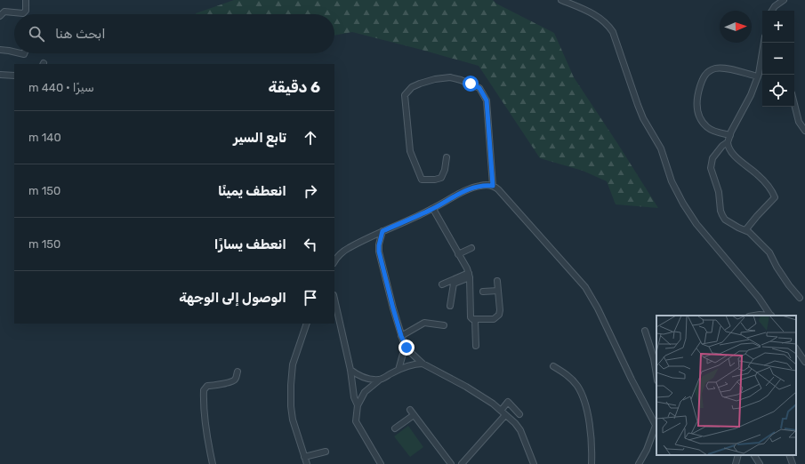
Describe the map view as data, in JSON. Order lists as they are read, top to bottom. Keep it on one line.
{"north":"right","page":{"map_buttons":["+","−"],"search":"ابحث هنا","heading":["6 دقيقة","سيرًا · 440 m"],"list":[["تابع السير","140 m"],["انعطف يمينًا","150 m"],["انعطف يسارًا","150 m"],"الوصول إلى الوجهة"]}}
